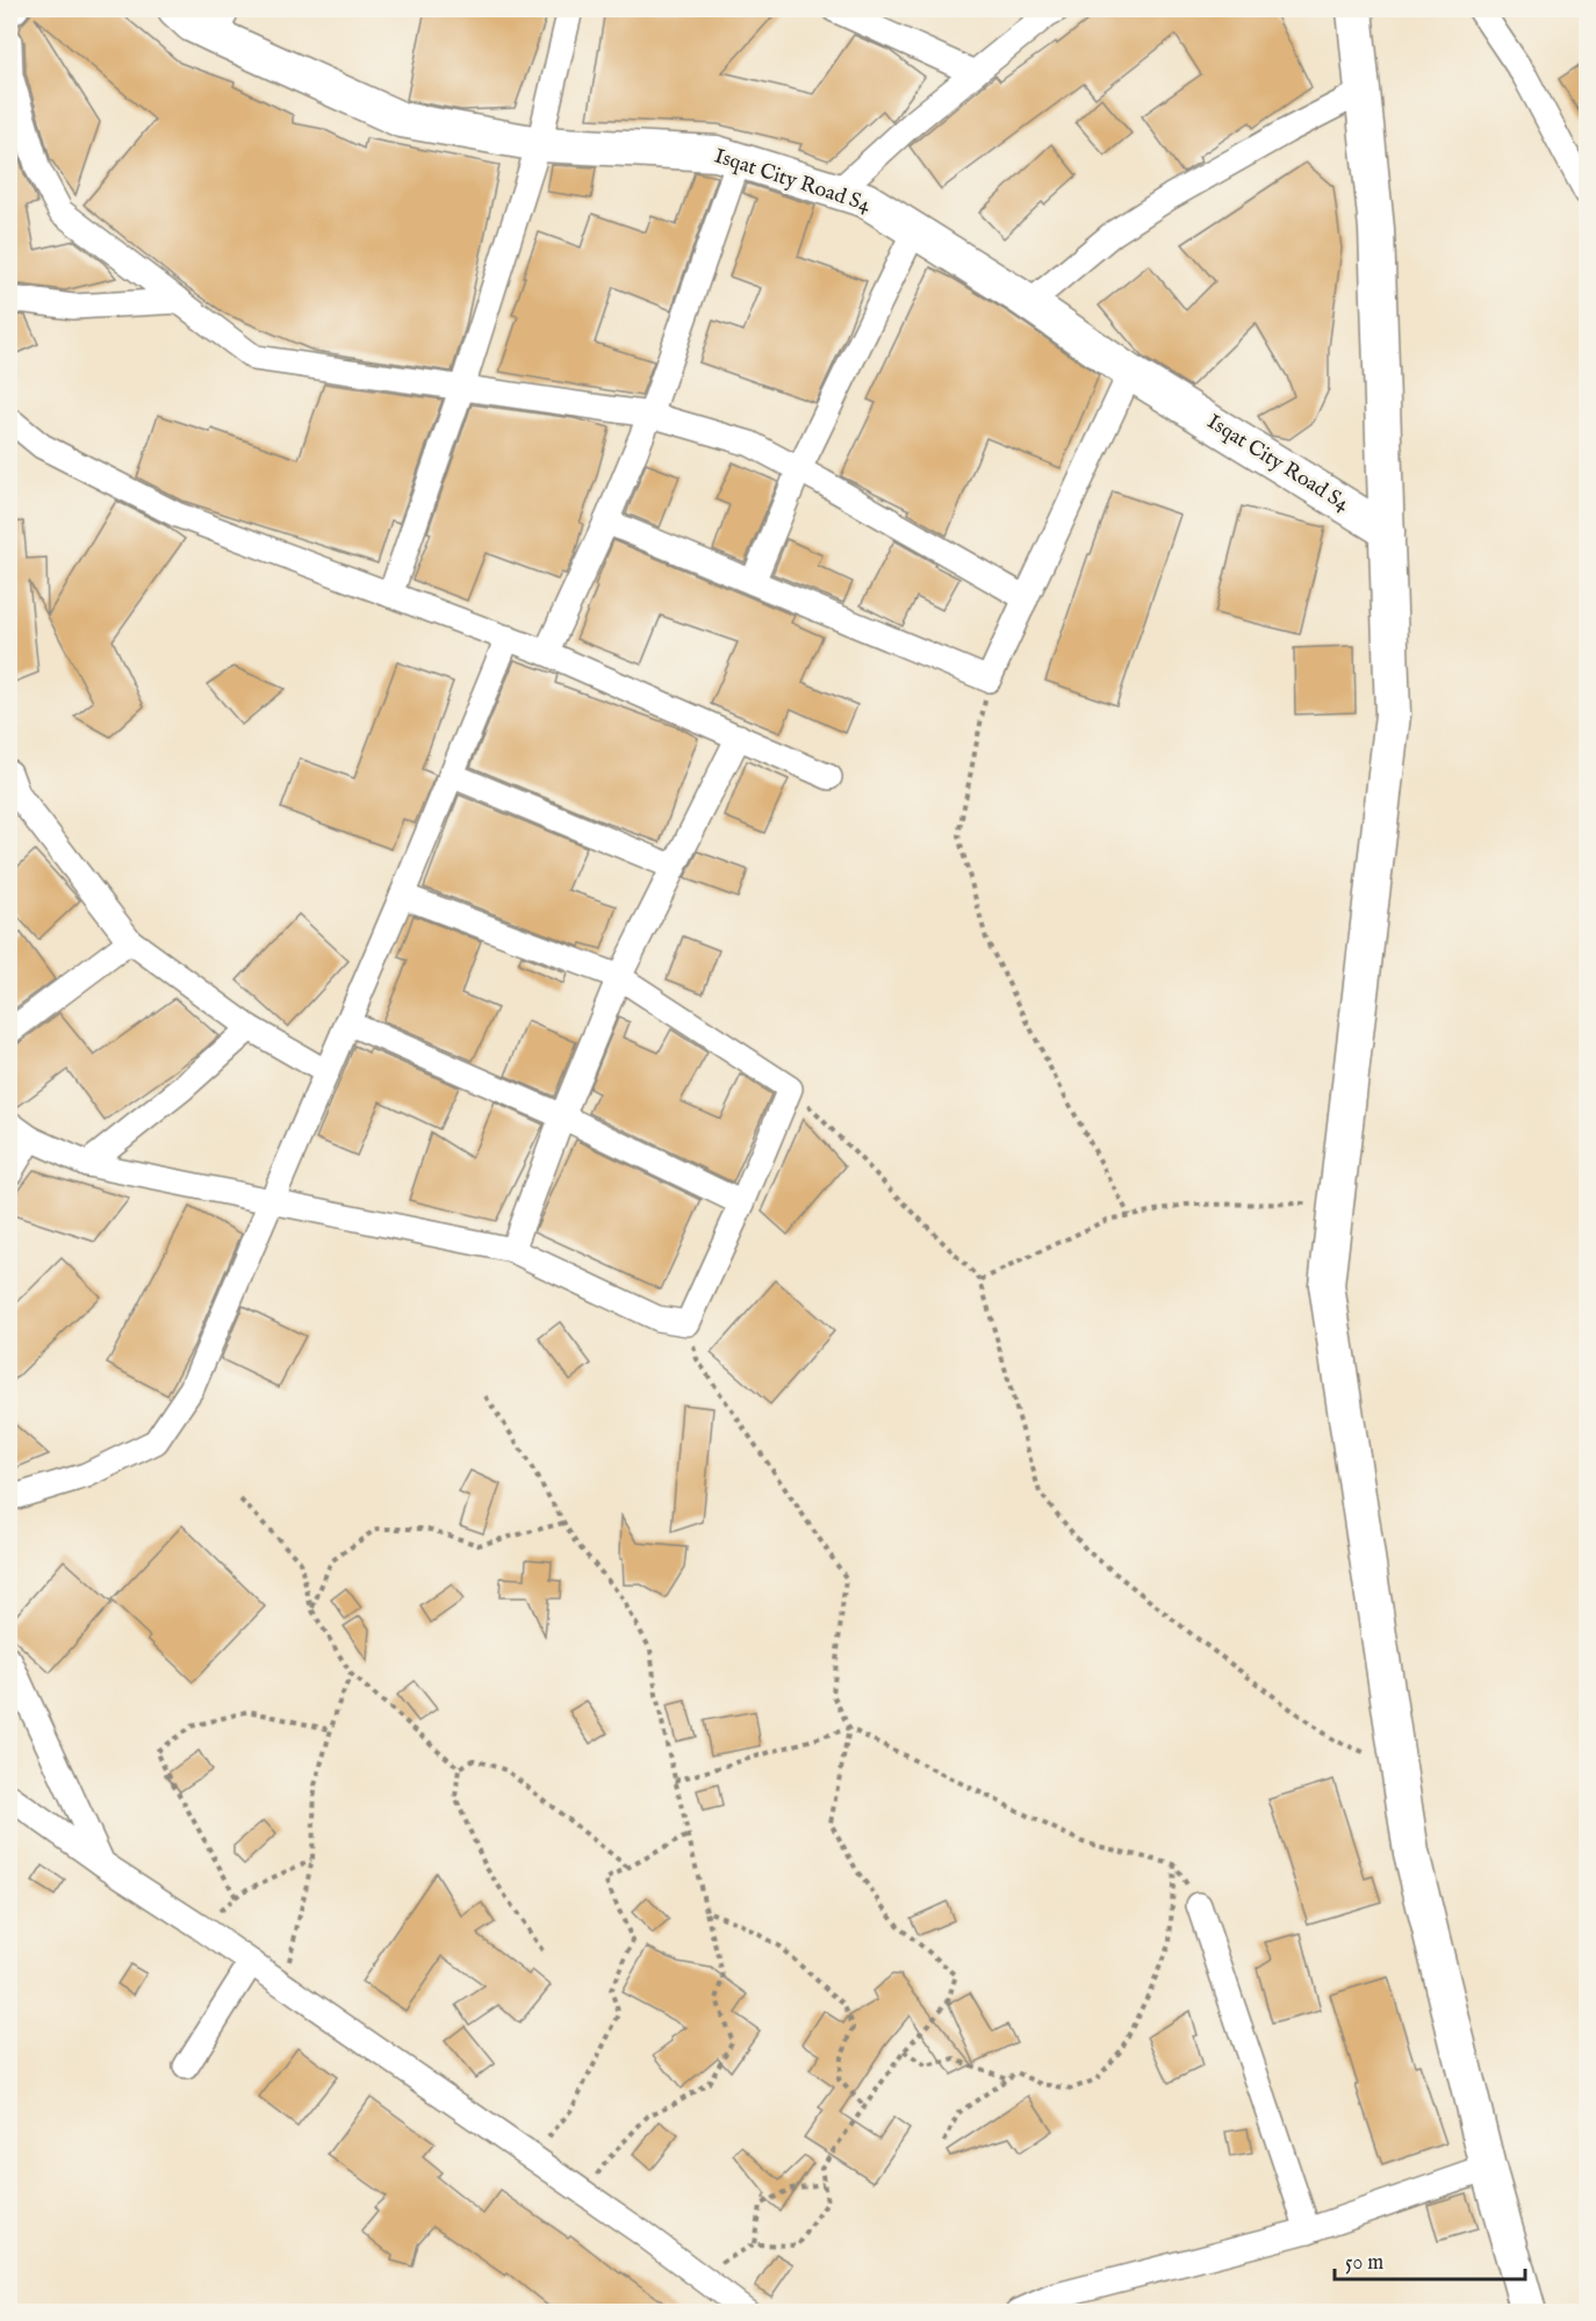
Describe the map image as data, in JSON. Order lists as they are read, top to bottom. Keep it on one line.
{"streets":{"main road":["Isqat City Road S4"]},"scale_bar":"50 m"}
